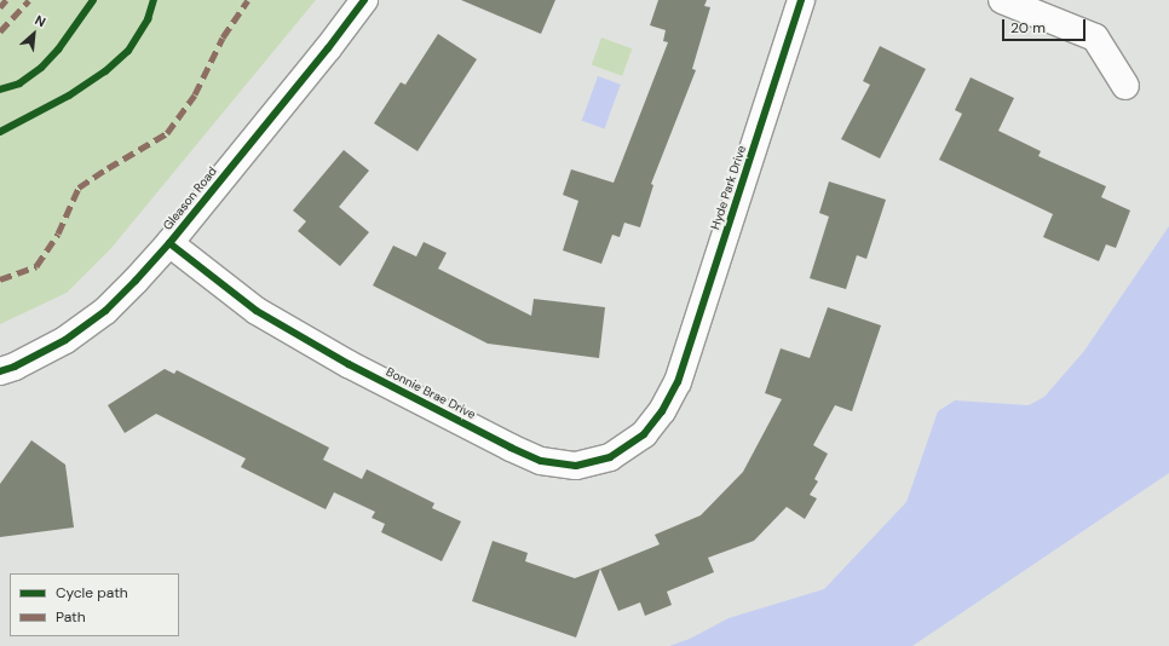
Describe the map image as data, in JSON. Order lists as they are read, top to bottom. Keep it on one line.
{"streets":{"street":["Hyde Park Drive","Gleason Road","Bonnie Brae Drive"]},"crossings":[["Hyde Park Drive","Bonnie Brae Drive"],["Gleason Road","Bonnie Brae Drive"]],"legend":["Cycle path","Path"],"scale_bar":"20 m","north":"top right"}
